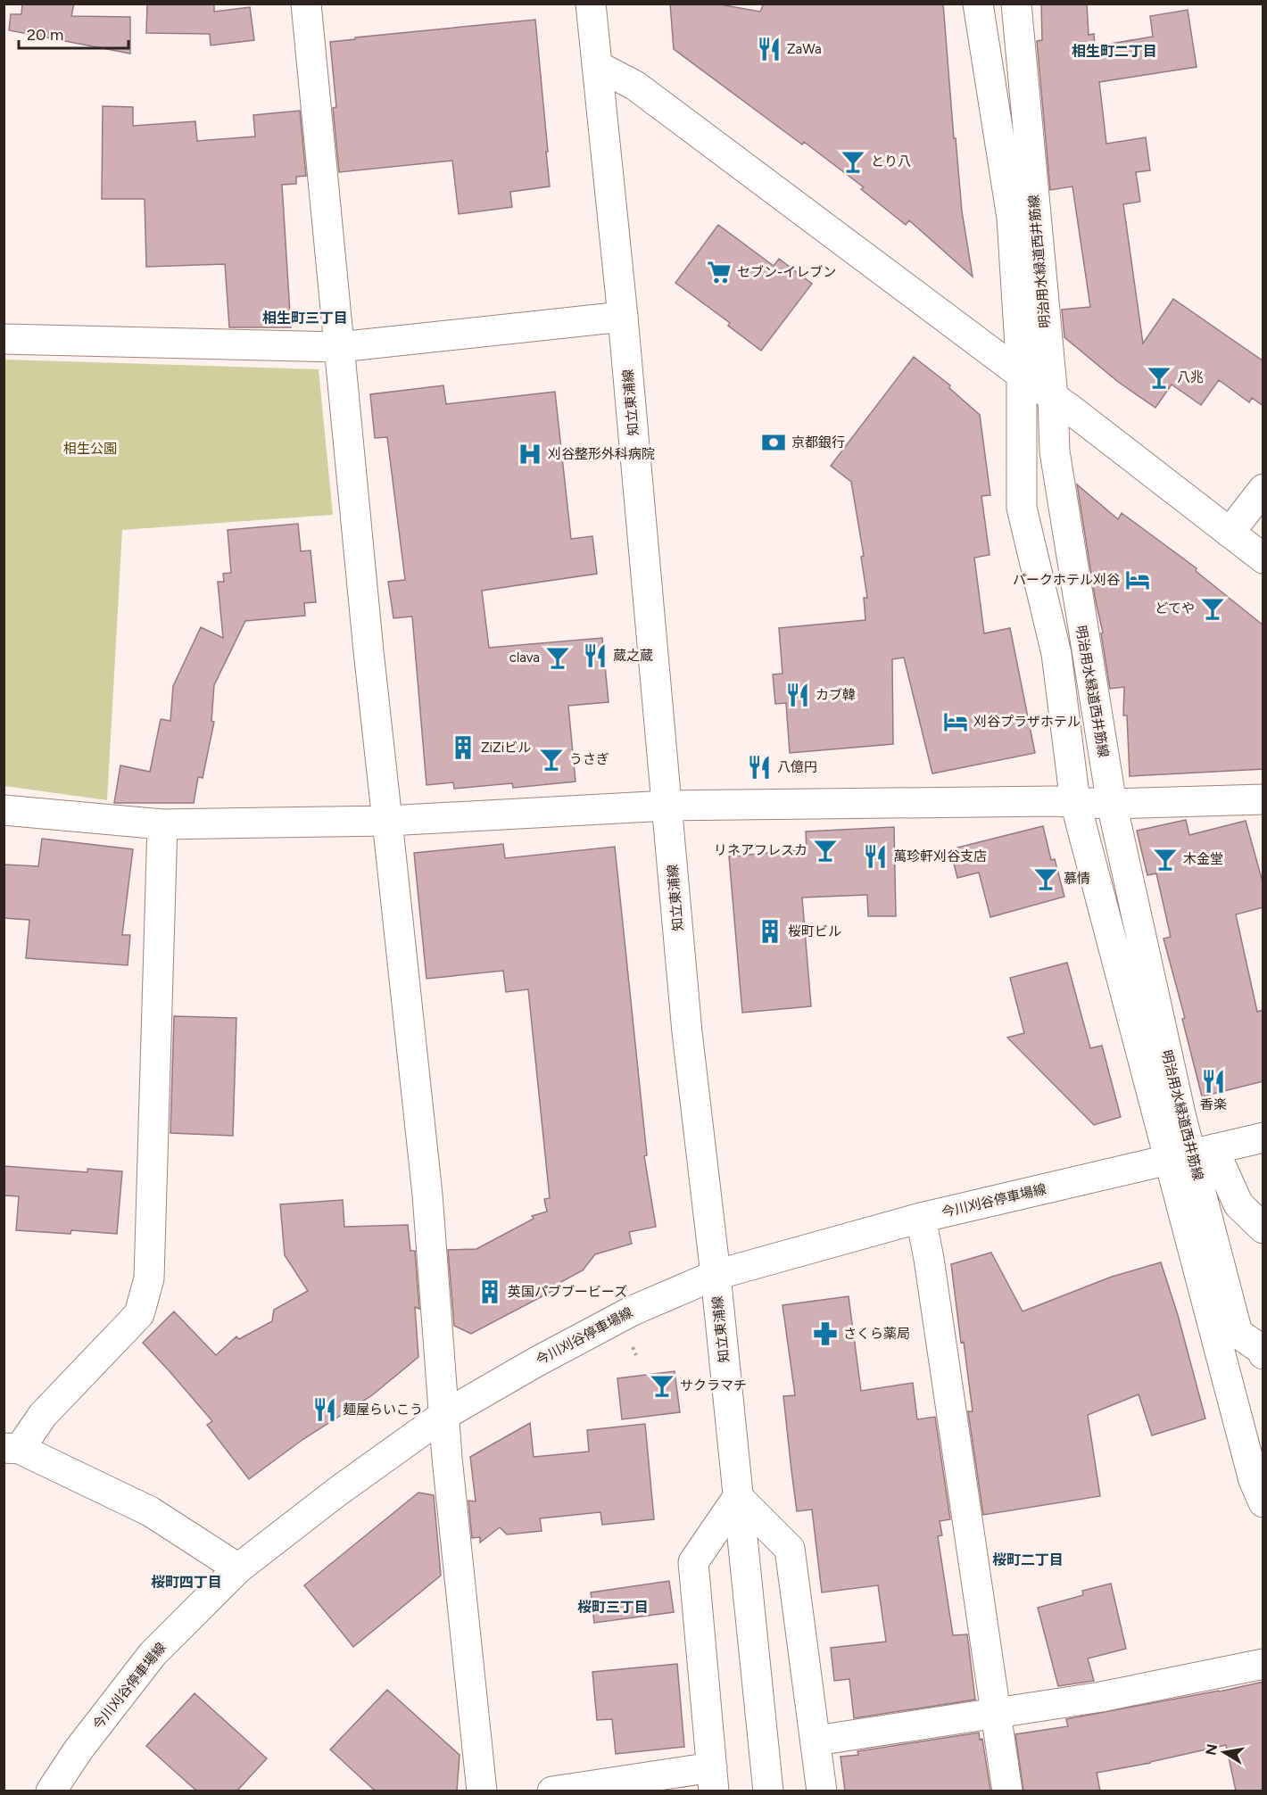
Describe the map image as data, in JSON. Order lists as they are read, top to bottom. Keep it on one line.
{"streets":{"street":["明治用水緑道西井筋線","知立東浦線","今川刈谷停車場線"]},"crossings":[["明治用水緑道西井筋線","今川刈谷停車場線"],["知立東浦線","今川刈谷停車場線"]],"districts":["相生町二丁目","相生町三丁目","桜町二丁目","桜町四丁目","桜町三丁目"],"parks":["相生公園"],"places":{"restaurant":["ZaWa","蔵之蔵","カブ韓","八億円","萬珍軒刈谷支店","香楽","麺屋らいこう"],"bar":["とり八","八兆","どてや","clava","うさぎ","リネアフレスカ","木金堂","慕情","サクラマチ"],"supermarket":["セブン-イレブン"],"bank":["京都銀行"],"hospital":["刈谷整形外科病院"],"hotel":["パークホテル刈谷","刈谷プラザホテル"],"building":["ZiZiビル","桜町ビル","英国パブブービーズ"],"pharmacy":["さくら薬局"]},"scale_bar":"20 m","north":"left"}
